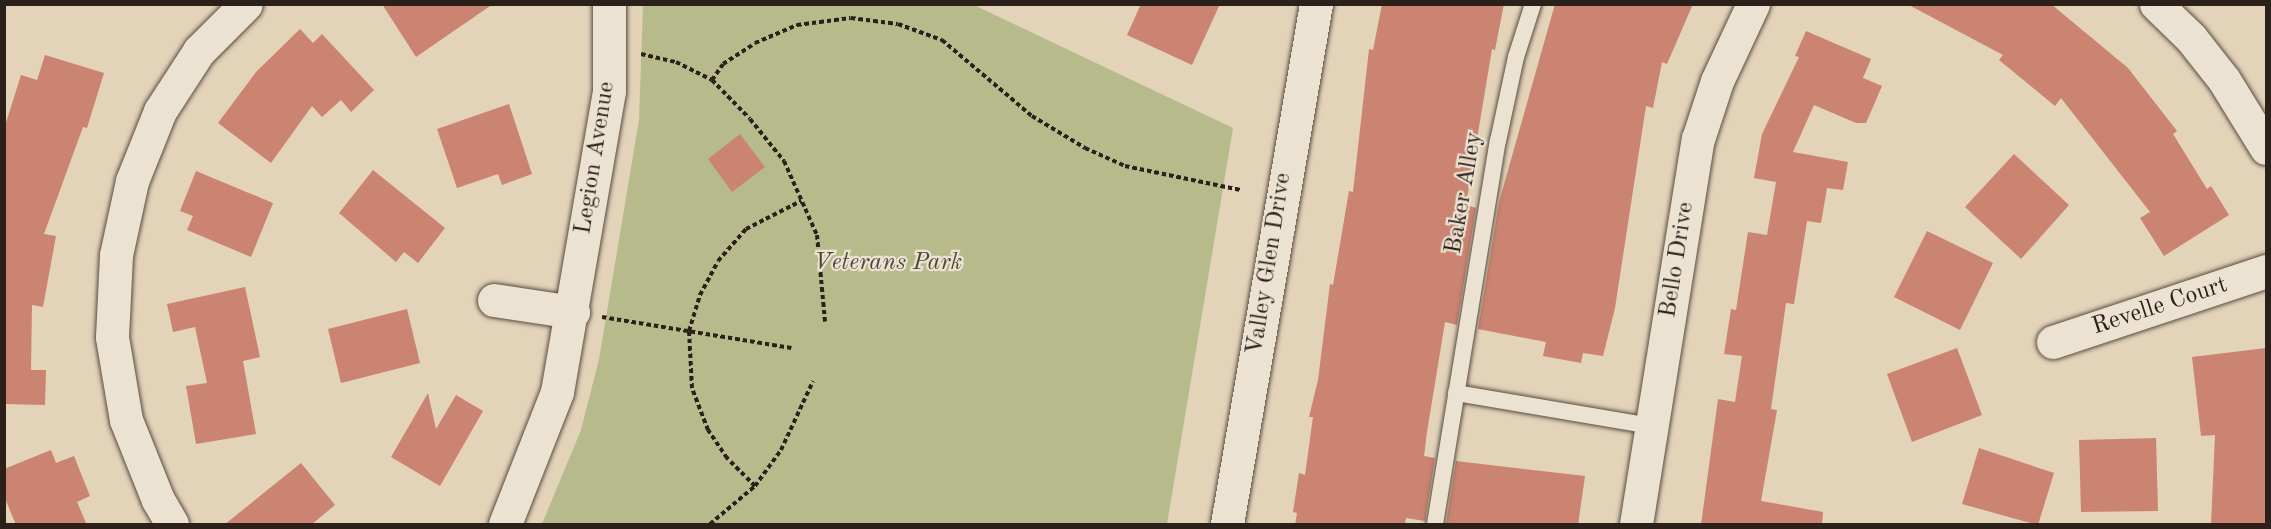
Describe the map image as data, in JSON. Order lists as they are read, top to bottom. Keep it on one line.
{"streets":{"street":["Legion Avenue","Bello Drive","Valley Glen Drive","Revelle Court"],"lane":["Baker Alley"]},"parks":["Veterans Park"]}
